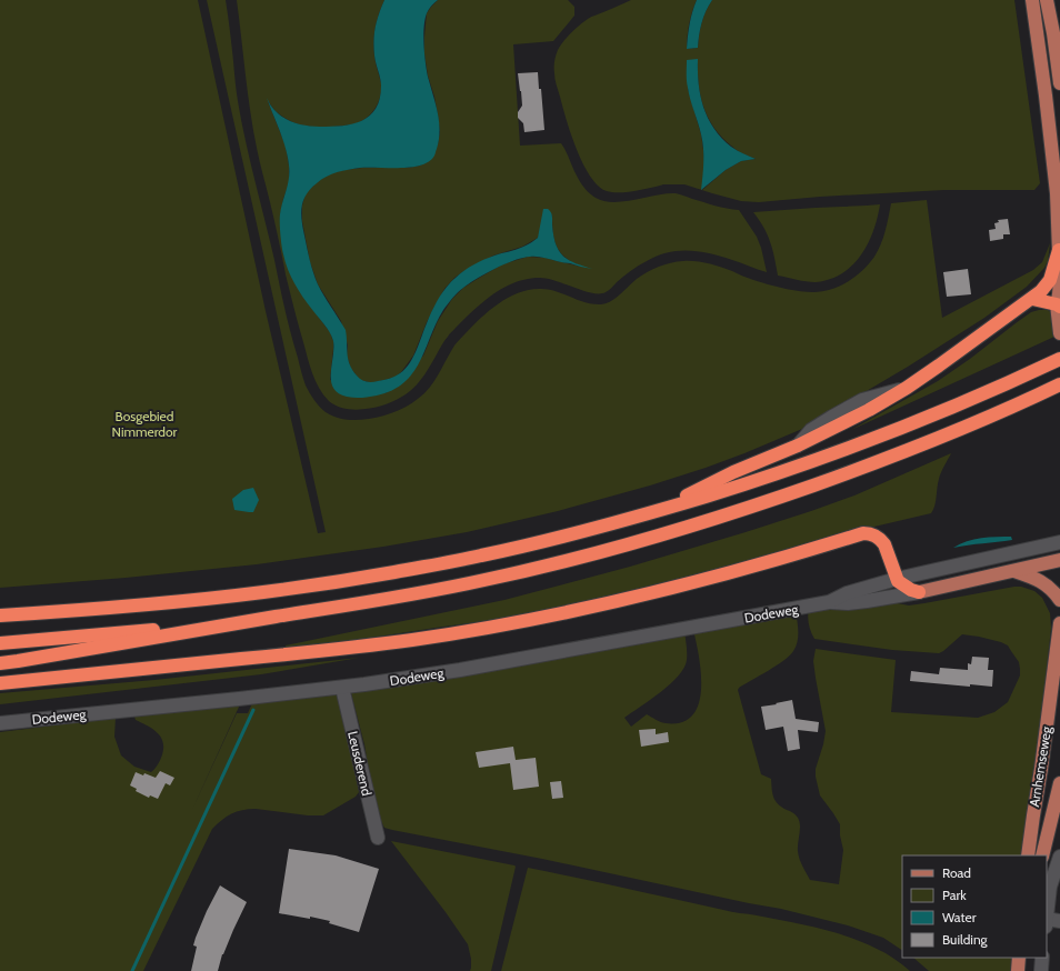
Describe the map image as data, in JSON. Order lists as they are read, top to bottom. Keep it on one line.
{"streets":{"main road":["Dodeweg","Arnhemseweg"],"street":["Leusderend"]},"crossings":[["Dodeweg","Leusderend"]],"parks":["Bosgebied Nimmerdor"],"legend":["Road","Park","Water","Building"]}
